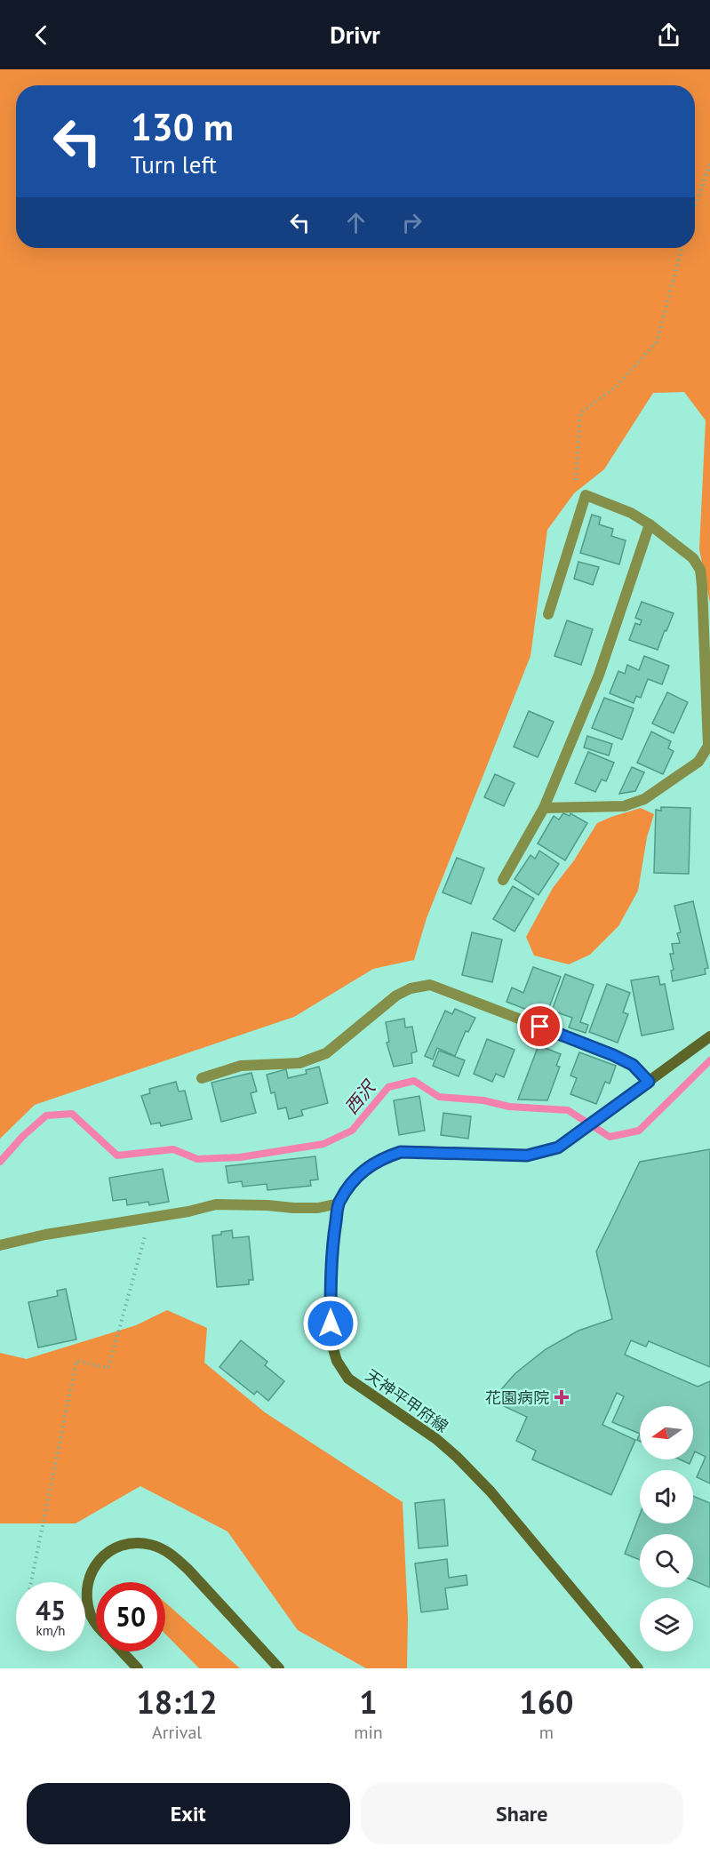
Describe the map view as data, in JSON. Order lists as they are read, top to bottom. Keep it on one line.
{"streets":{"main road":["天神平甲府線"]},"water":["西沢"],"places":{"health":["花園病院"]},"north":"left","page":{"header":"Drivr","turn":["130 m","Turn left"],"speed":"45 km/h","limit":"50","eta":["18:12","Arrival","1","min","160","m"],"buttons":["Exit","Share"]}}
